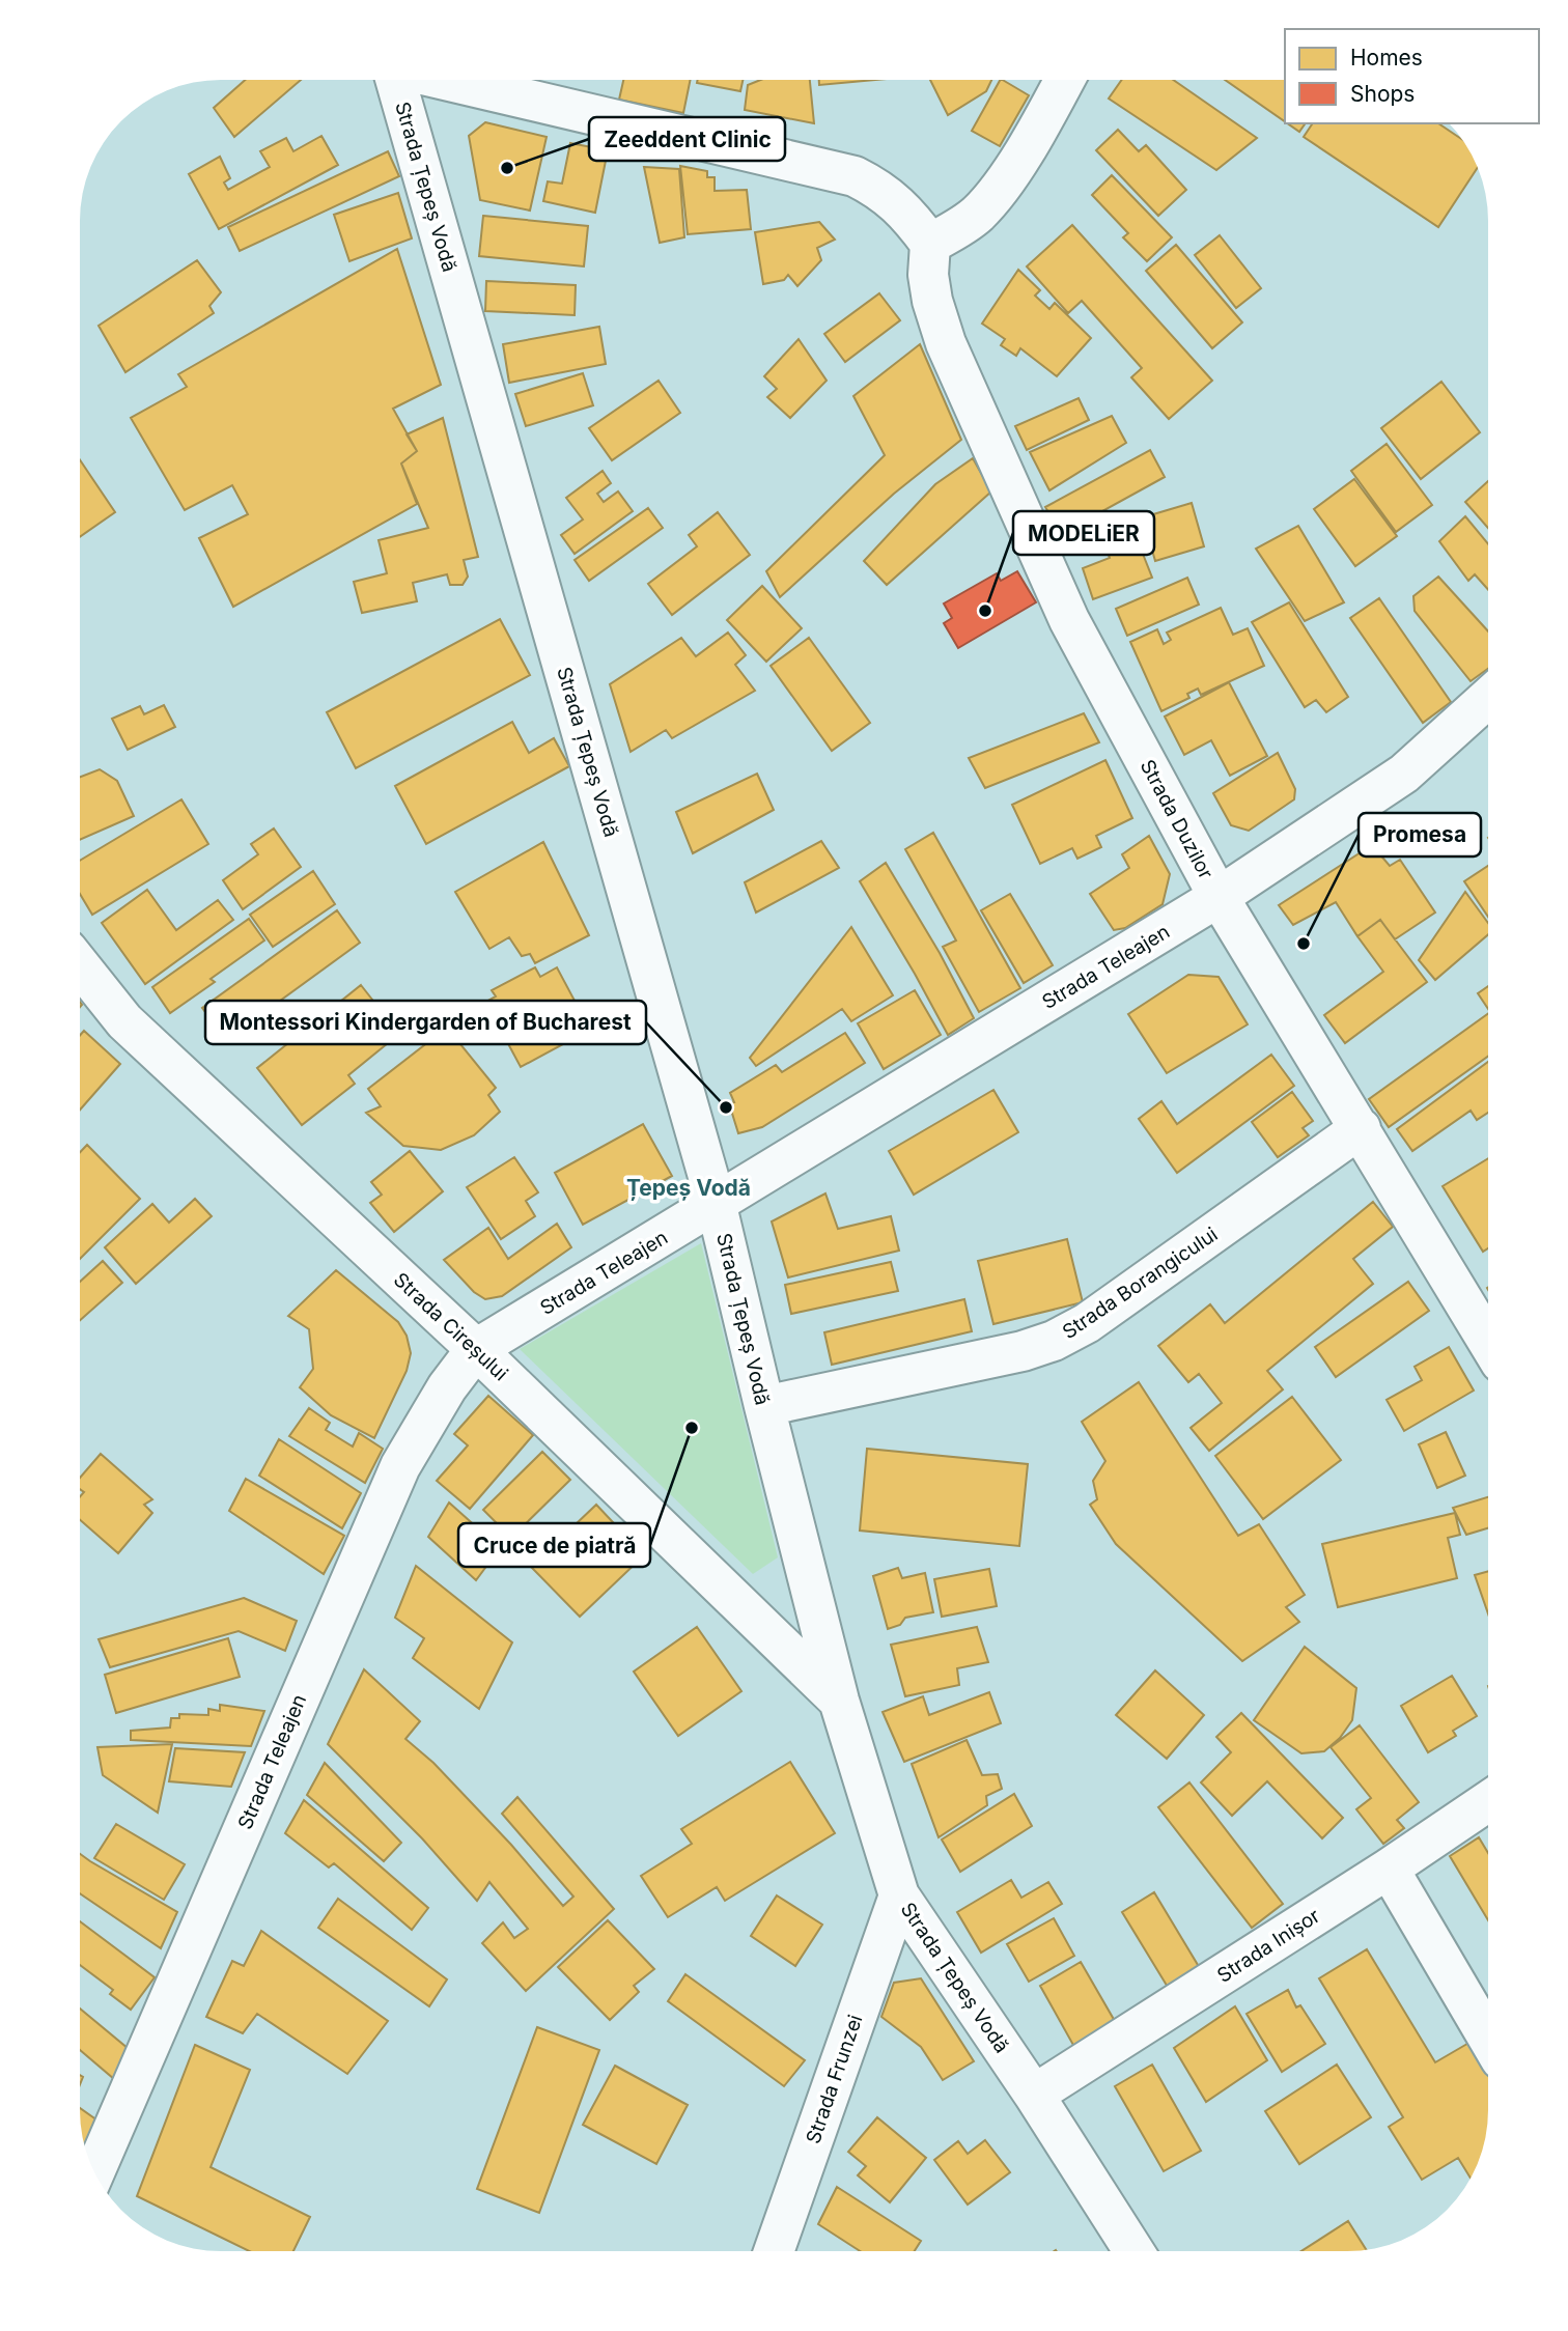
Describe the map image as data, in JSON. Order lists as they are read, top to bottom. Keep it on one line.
{"streets":{"street":["Strada Țepeș Vodă","Strada Duzilor","Strada Teleajen","Strada Borangicului","Strada Cireșului","Strada Inișor","Strada Frunzei"]},"crossings":[["Strada Țepeș Vodă","Strada Teleajen"],["Strada Țepeș Vodă","Strada Borangicului"],["Strada Țepeș Vodă","Strada Cireșului"],["Strada Țepeș Vodă","Strada Inișor"],["Strada Țepeș Vodă","Strada Frunzei"],["Strada Duzilor","Strada Teleajen"],["Strada Duzilor","Strada Borangicului"],["Strada Teleajen","Strada Cireșului"]],"districts":["Țepeș Vodă"],"places":["Zeeddent Clinic","MODELiER","Promesa","Montessori Kindergarden of Bucharest","Cruce de piatră"],"legend":["Homes","Shops"]}
